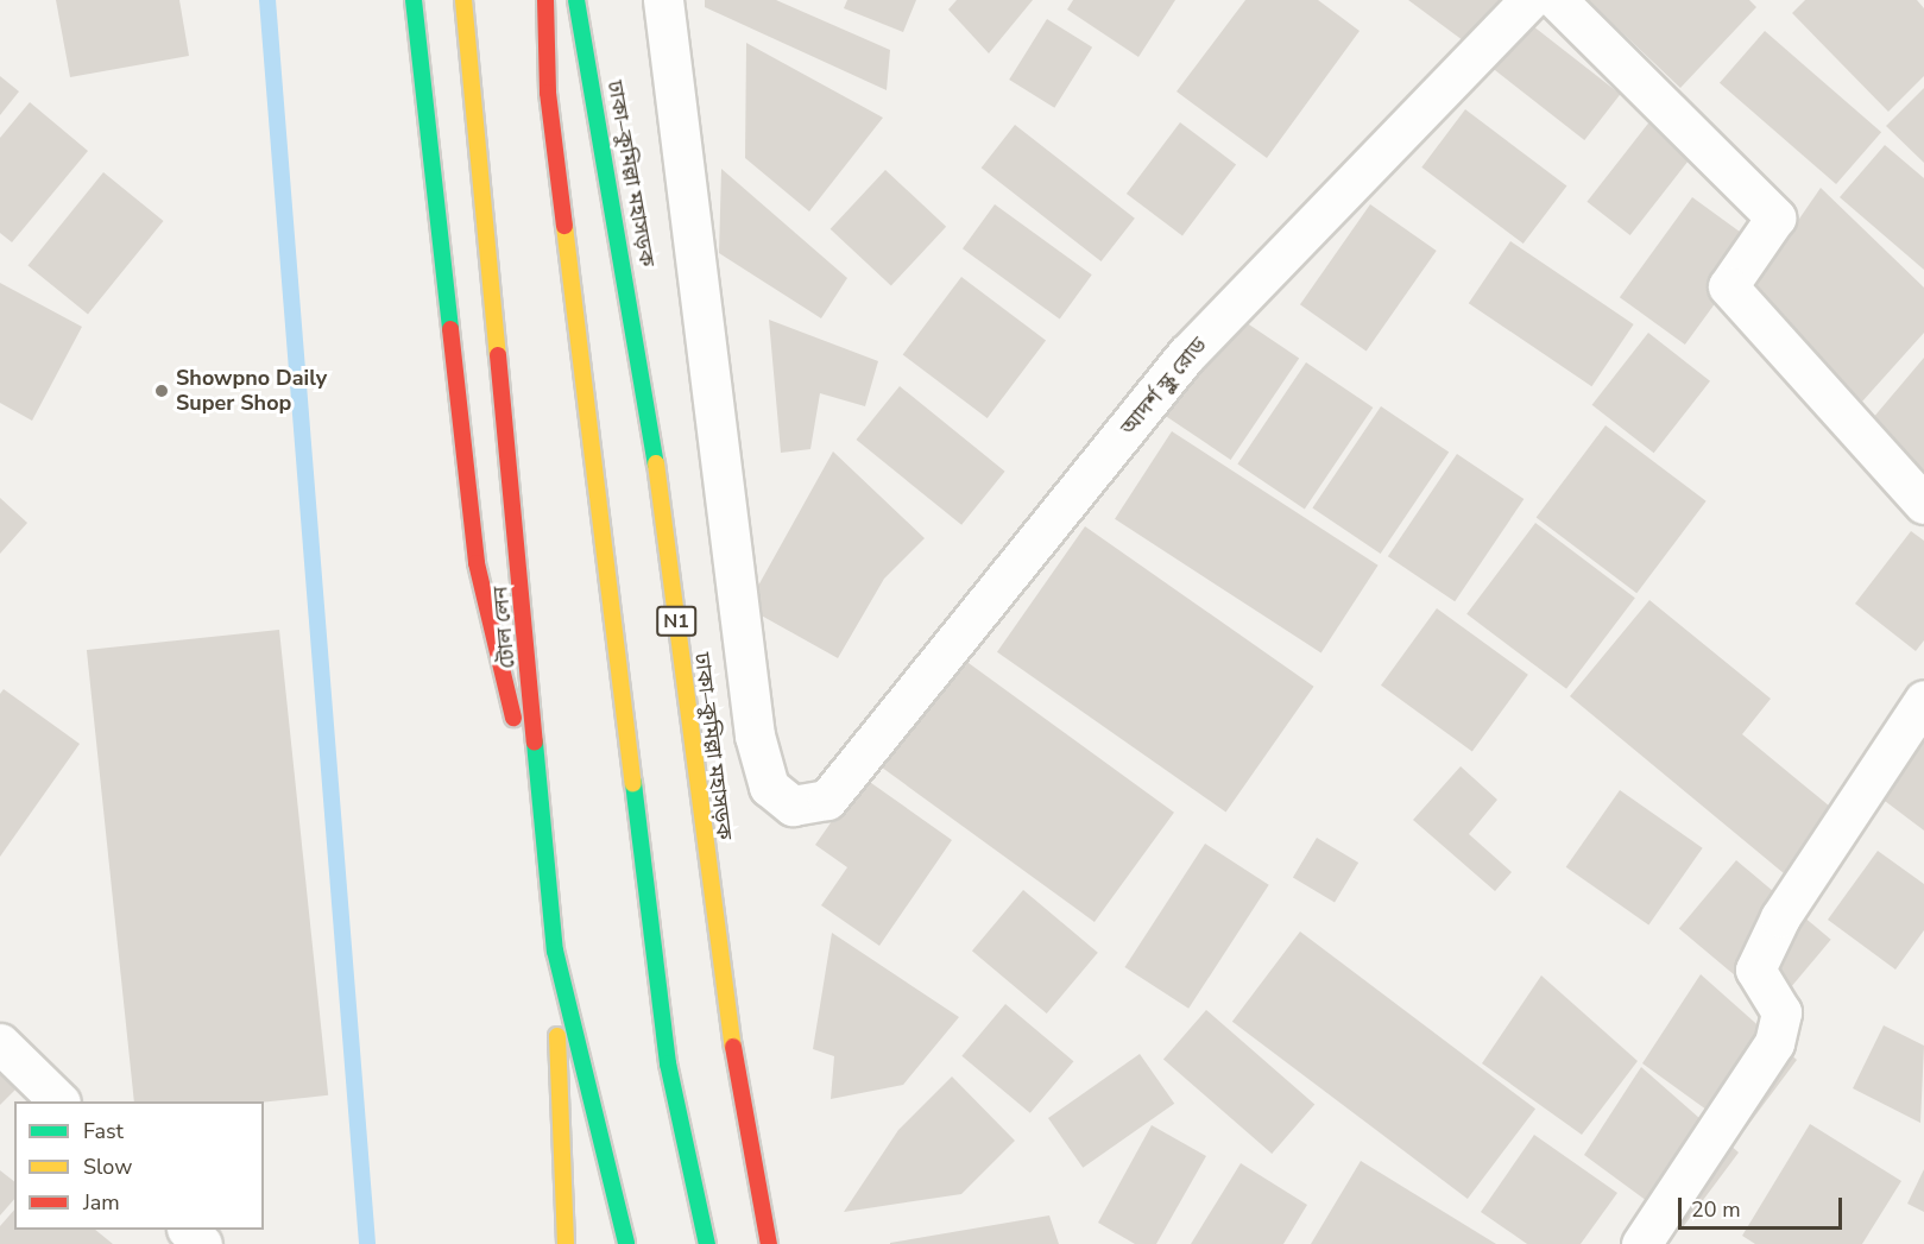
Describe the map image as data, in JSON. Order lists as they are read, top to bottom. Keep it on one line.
{"streets":{"main road":["ঢাকা–কুমিল্লা মহাসড়ক","N1","টোল লেন"],"street":["আদর্শ স্কুল রোড"]},"places":["Showpno Daily Super Shop"],"legend":["Fast","Slow","Jam"],"scale_bar":"20 m"}
